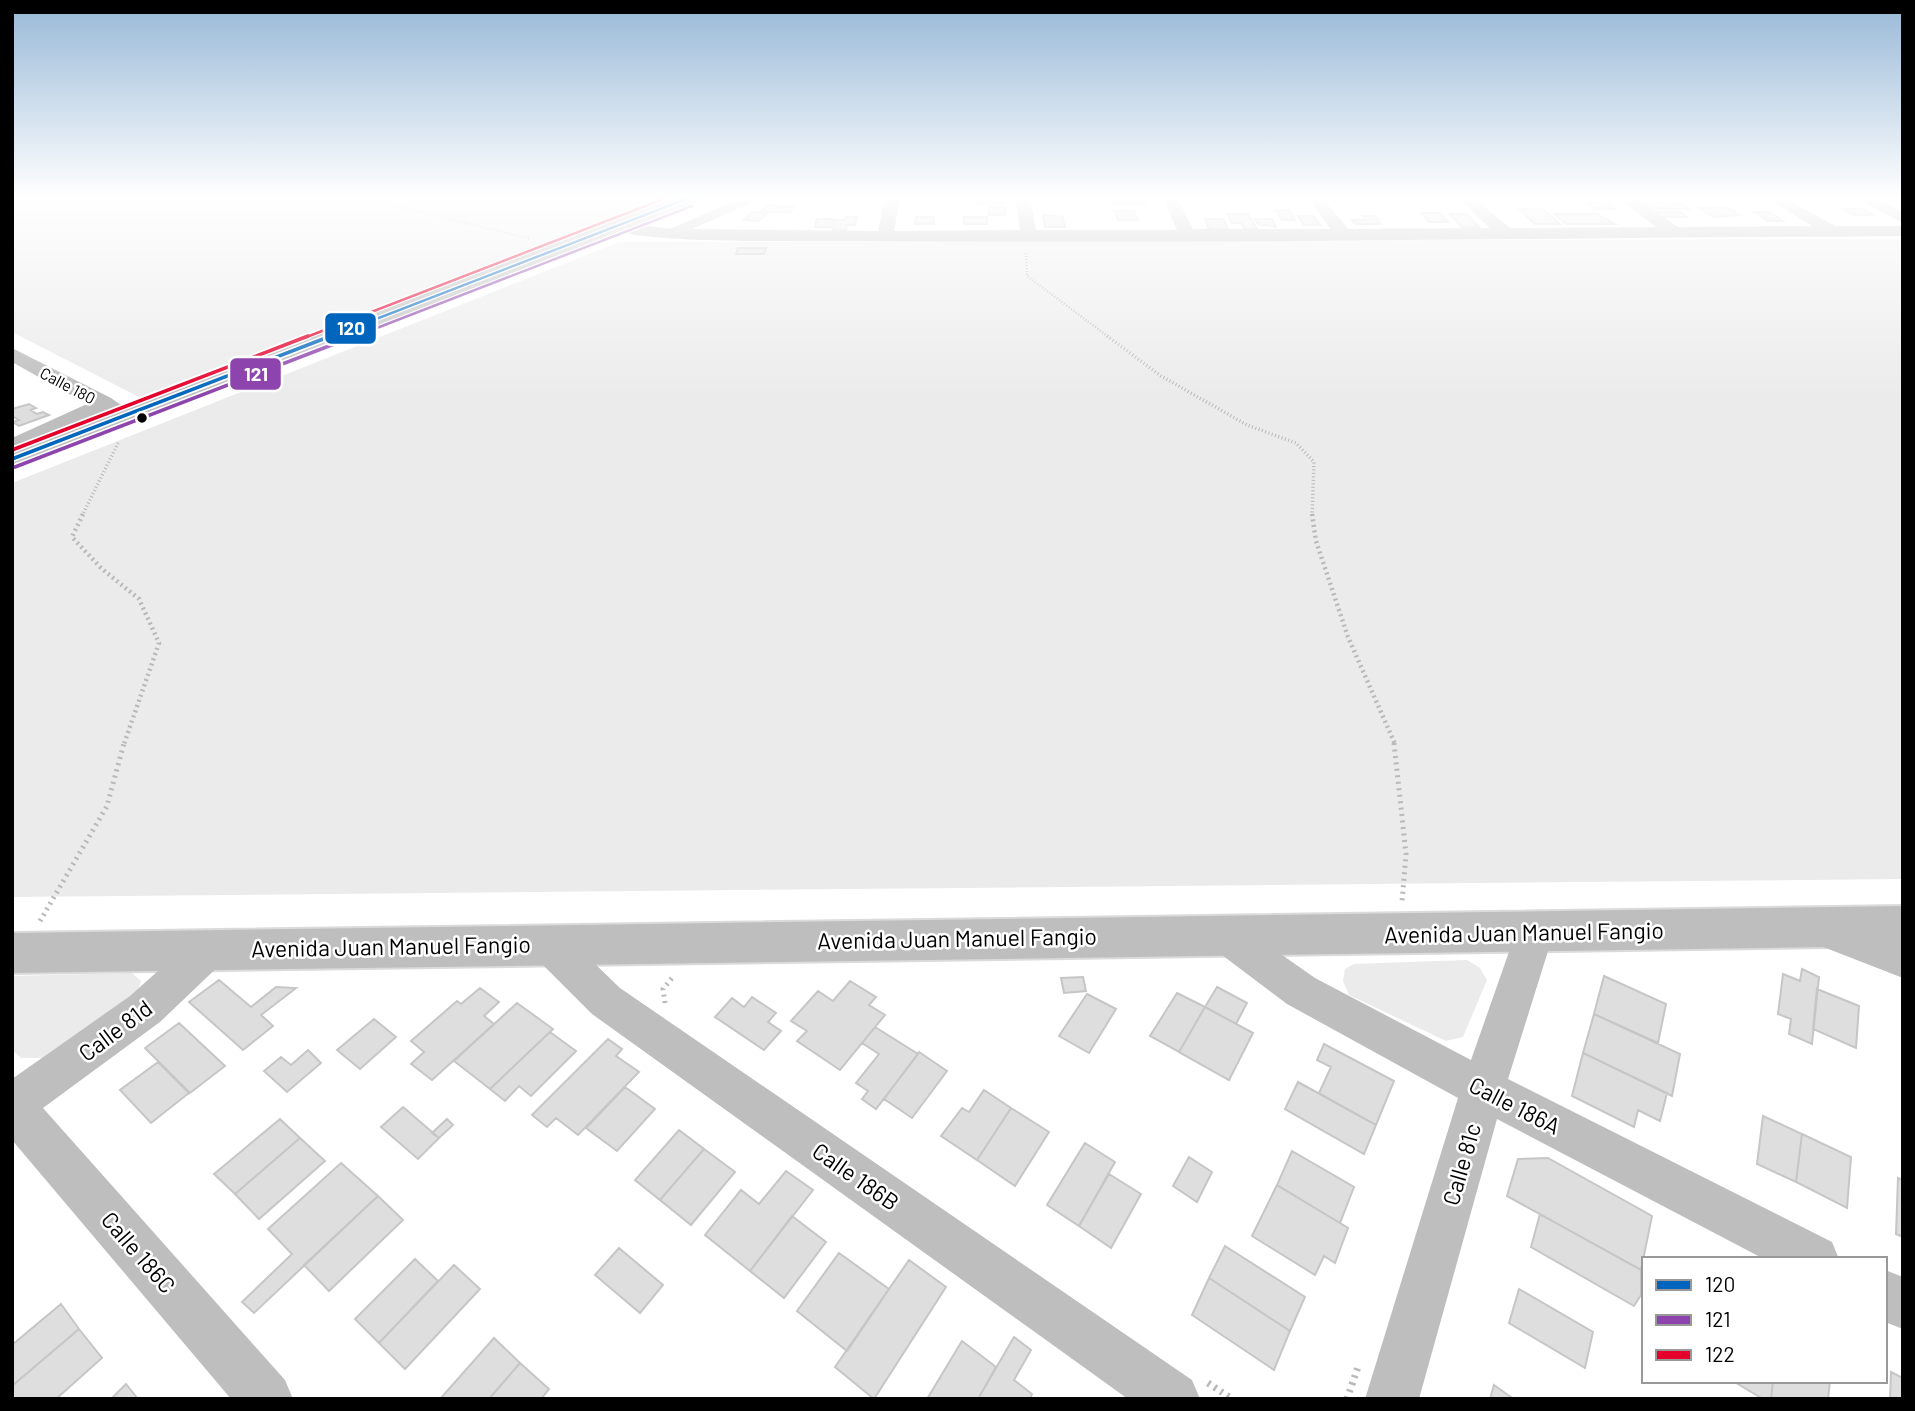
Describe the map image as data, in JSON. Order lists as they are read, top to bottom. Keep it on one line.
{"streets":{"main road":["Avenida Juan Manuel Fangio"],"street":["Calle 180","Calle 81d","Calle 186A","Calle 81c","Calle 186B","Calle 186C"]},"crossings":[["Avenida Juan Manuel Fangio","Calle 81d"],["Avenida Juan Manuel Fangio","Calle 186A"],["Avenida Juan Manuel Fangio","Calle 81c"],["Avenida Juan Manuel Fangio","Calle 186B"],["Calle 81d","Calle 186C"],["Calle 186A","Calle 81c"]],"lines":["transit line 120","transit line 121","transit line 122"],"legend":["120","121","122"]}
